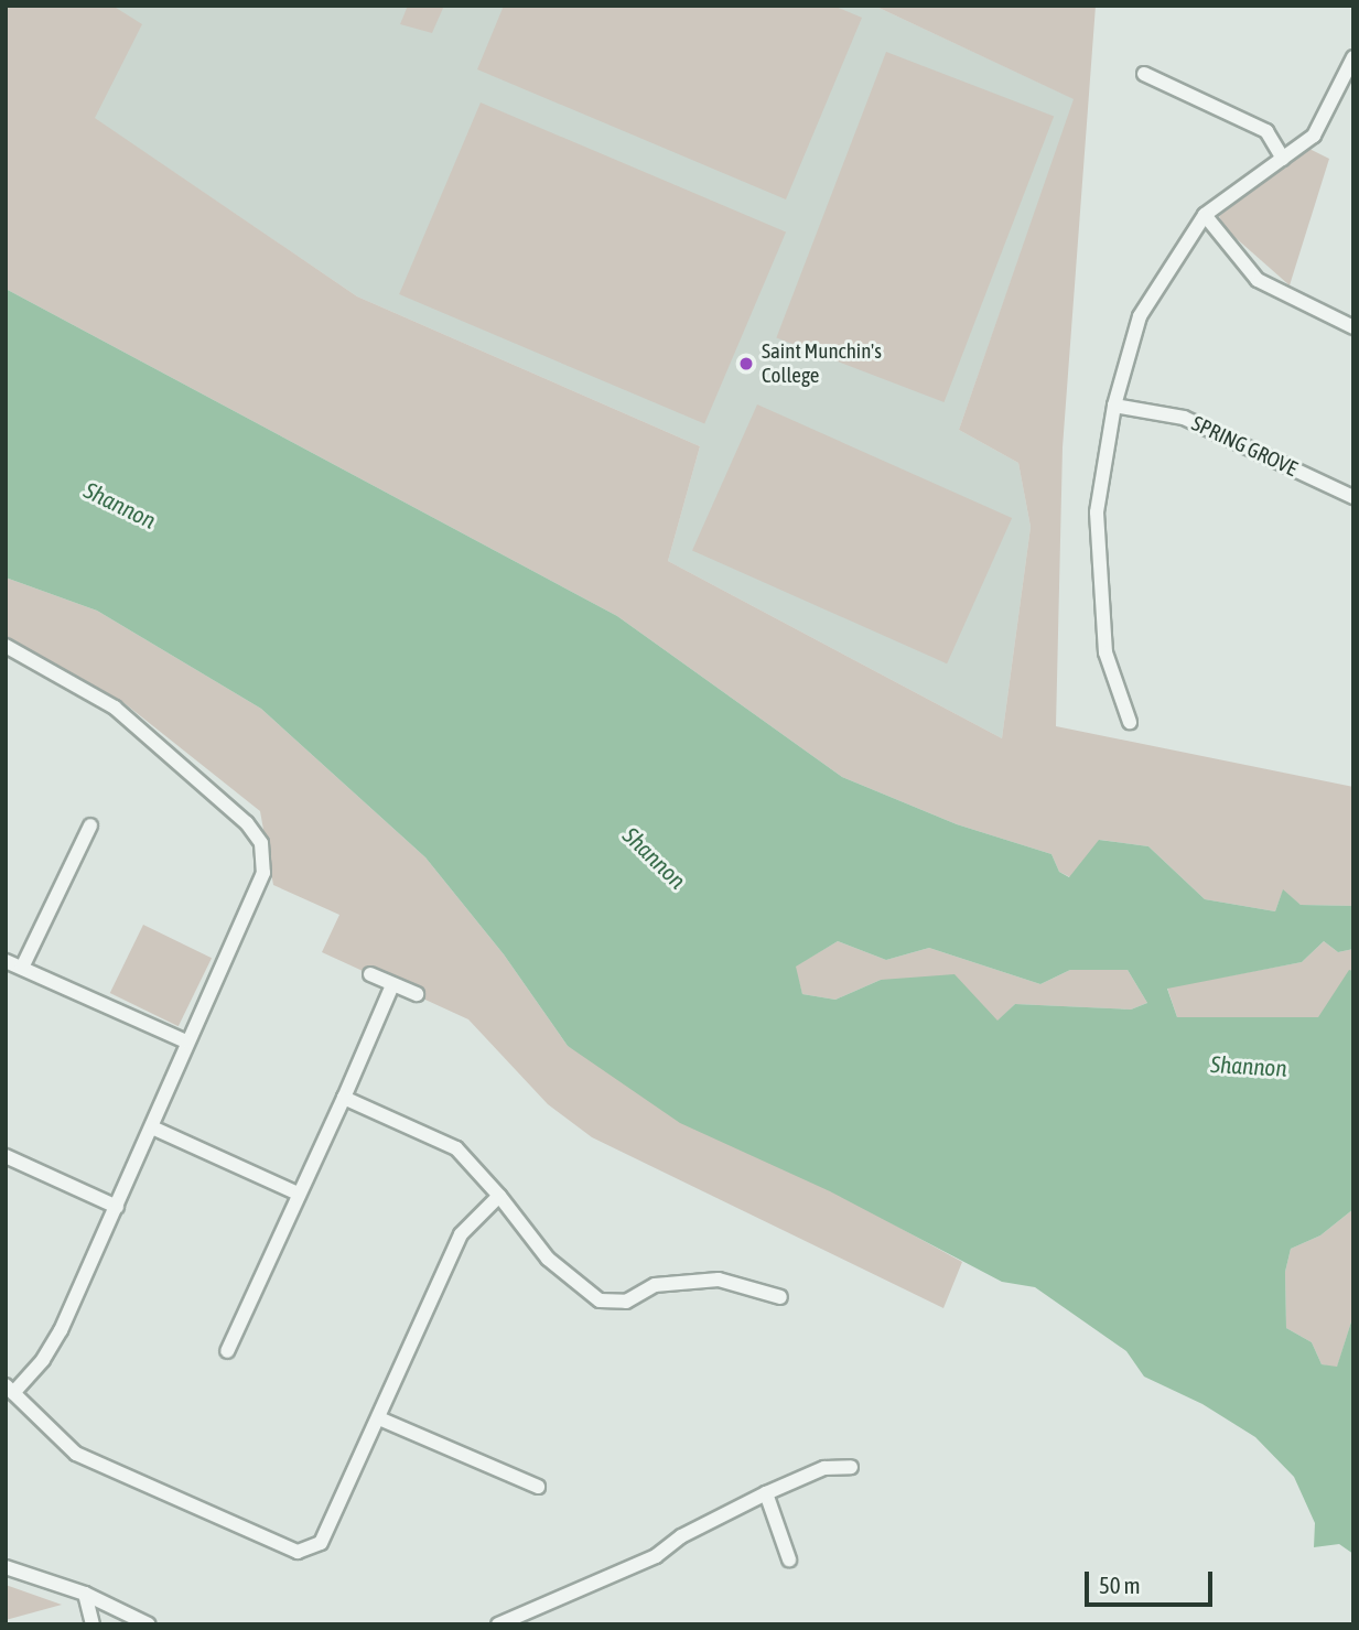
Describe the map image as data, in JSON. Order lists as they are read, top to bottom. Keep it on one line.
{"streets":{"street":["SPRING GROVE"]},"water":["Shannon"],"places":["Saint Munchin's College"],"scale_bar":"50 m"}
